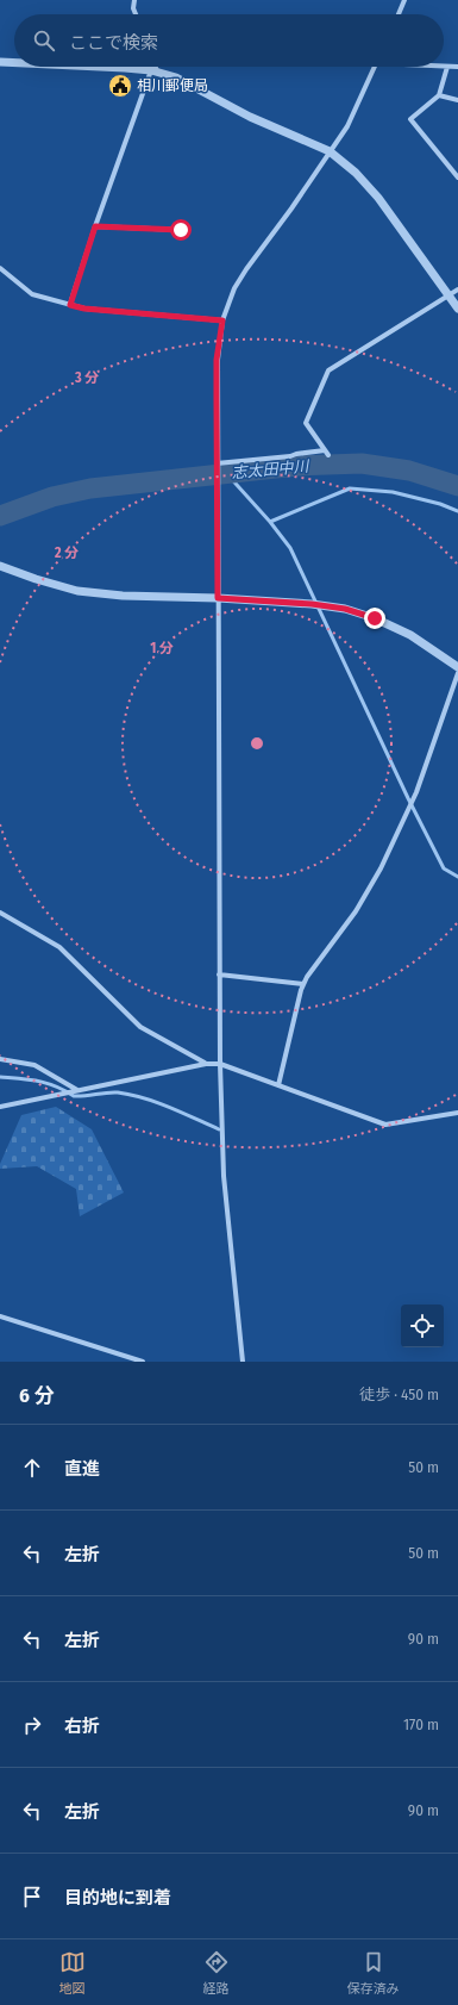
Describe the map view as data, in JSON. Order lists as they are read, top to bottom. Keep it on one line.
{"water":["志太田中川"],"places":{"public building":["相川郵便局"]},"page":{"search":"ここで検索","heading":["6 分","徒歩 · 450 m"],"list":[["直進","50 m"],["左折","50 m"],["左折","90 m"],["右折","170 m"],["左折","90 m"],"目的地に到着"],"nav":["地図","経路","保存済み"]},"rings":["3 分","2 分","1 分"]}
